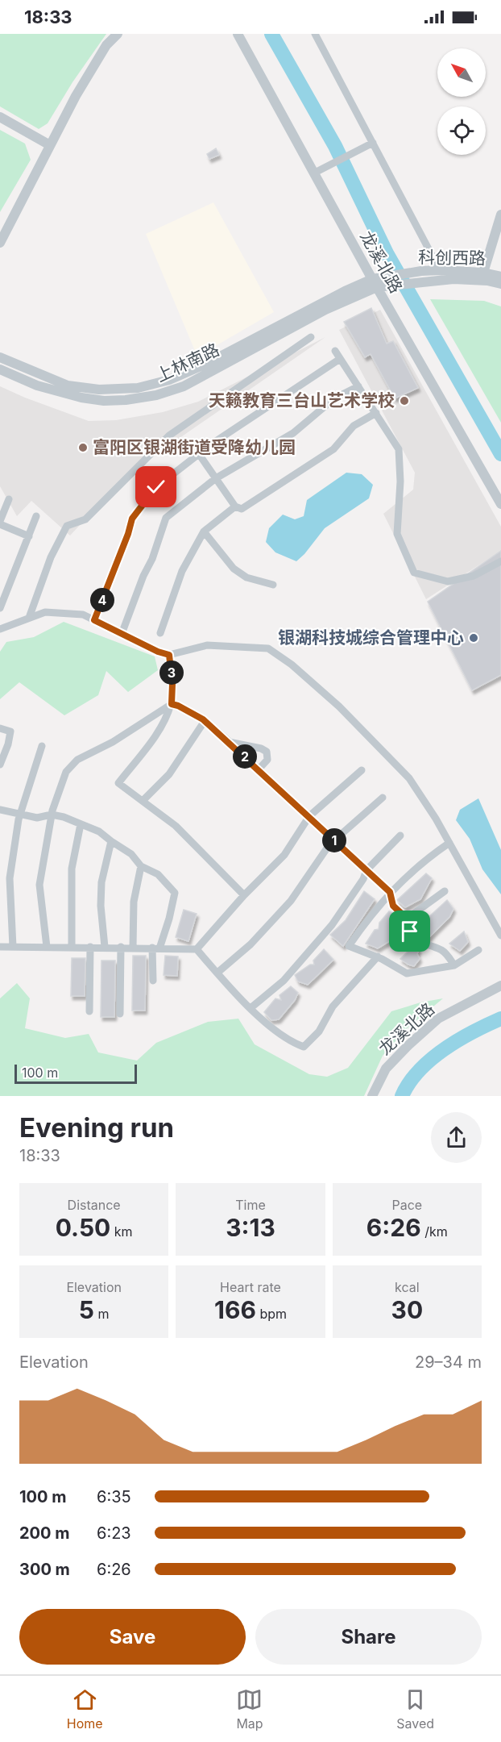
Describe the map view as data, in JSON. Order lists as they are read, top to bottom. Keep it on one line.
{"streets":{"street":["科创西路","龙溪北路","上林南路"]},"crossings":[["科创西路","龙溪北路"],["科创西路","上林南路"],["龙溪北路","上林南路"]],"places":["天籁教育三台山艺术学校","富阳区银湖街道受降幼儿园","银湖科技城综合管理中心"],"scale_bar":"100 m","north":"top left","page":{"status":"18:33","pins":["4","3","2","1"],"scale":"100 m","heading":["Evening run","18:33"],"stats":[["Distance","0.50 km"],["Time","3:13"],["Pace","6:26 /km"],["Elevation","5 m"],["Heart rate","166 bpm"],["kcal","30"]],"chart":["Elevation","29–34 m"],"list":[{"name":"100 m","note":"6:35"},{"name":"200 m","note":"6:23"},{"name":"300 m","note":"6:26"}],"buttons":["Save","Share"],"tabs":["Home","Map","Saved"]}}
